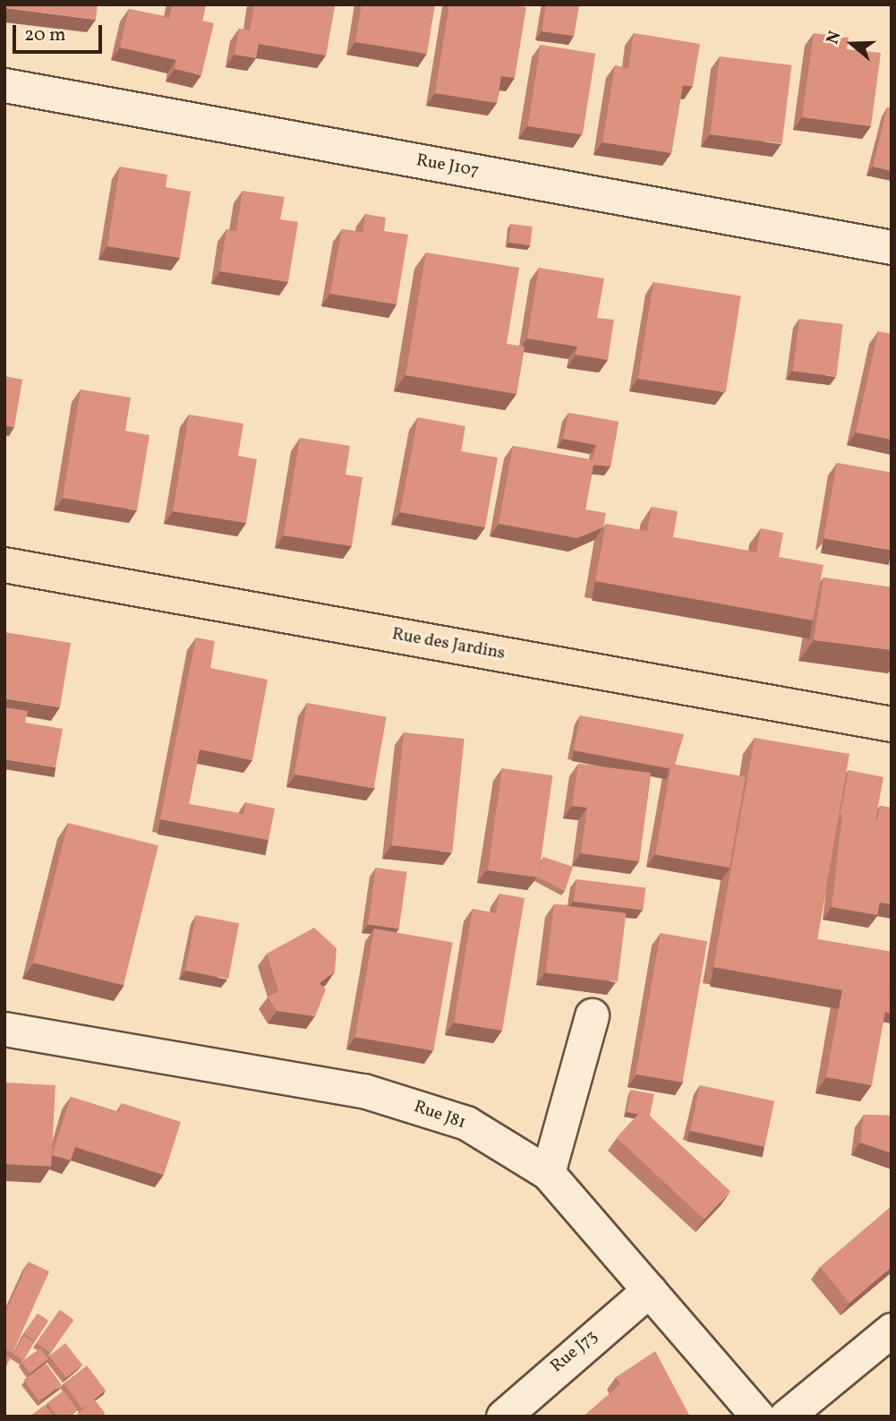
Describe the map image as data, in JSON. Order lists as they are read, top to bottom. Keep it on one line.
{"streets":{"main road":["Rue des Jardins"],"street":["Rue J107","Rue J81","Rue J73"]},"crossings":[["Rue J81","Rue J73"]],"scale_bar":"20 m","north":"left"}
